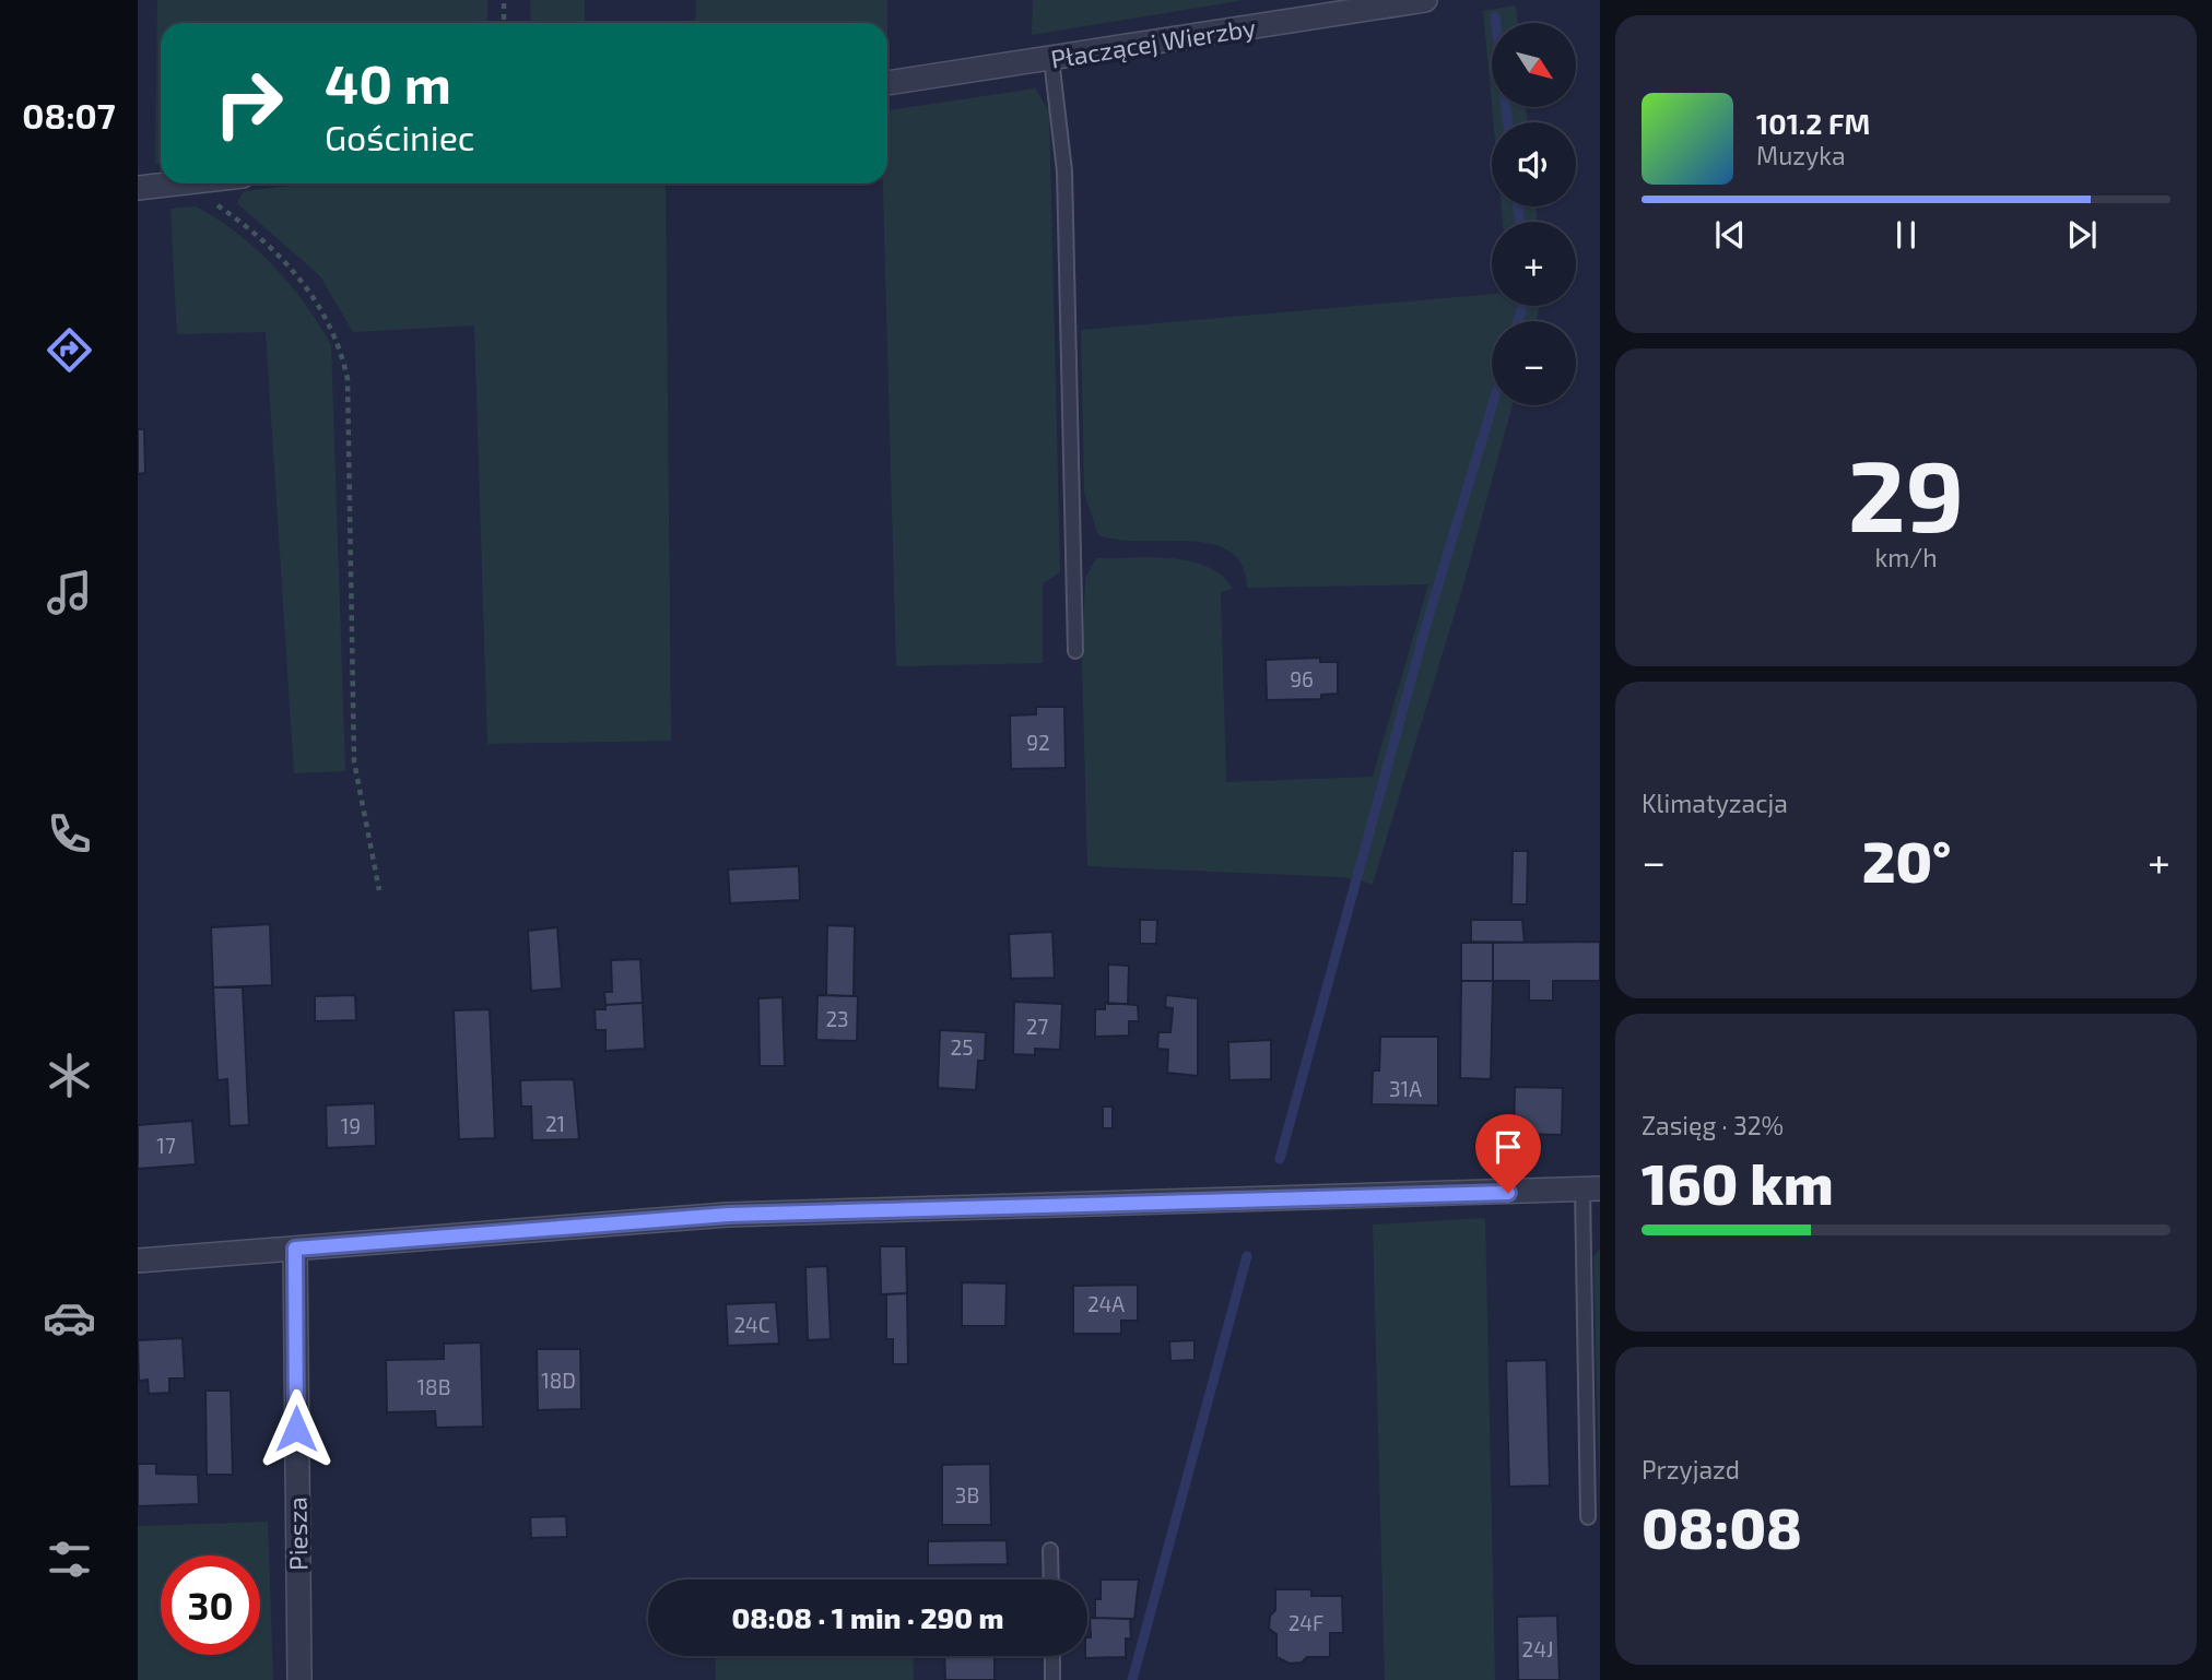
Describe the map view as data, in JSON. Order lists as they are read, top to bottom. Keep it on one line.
{"streets":{"street":["Płaczącej Wierzby","Piesza"]},"house_numbers":["96","92","23","27","25","31A","21","19","17","24A","24C","18D","18B","3B","24F","24J"],"north":"bottom right","page":{"tabs":"08:07","map_buttons":["+","−"],"turn":["40 m","Gościniec"],"song":["101.2 FM","Muzyka"],"tile":[["29","km/h"],"Klimatyzacja",["Zasięg · 32%","160 km"],["Przyjazd","08:08"]],"heat":["−","20°","+"],"limit":"30","trip":"08:08 · 1 min · 290 m"}}
